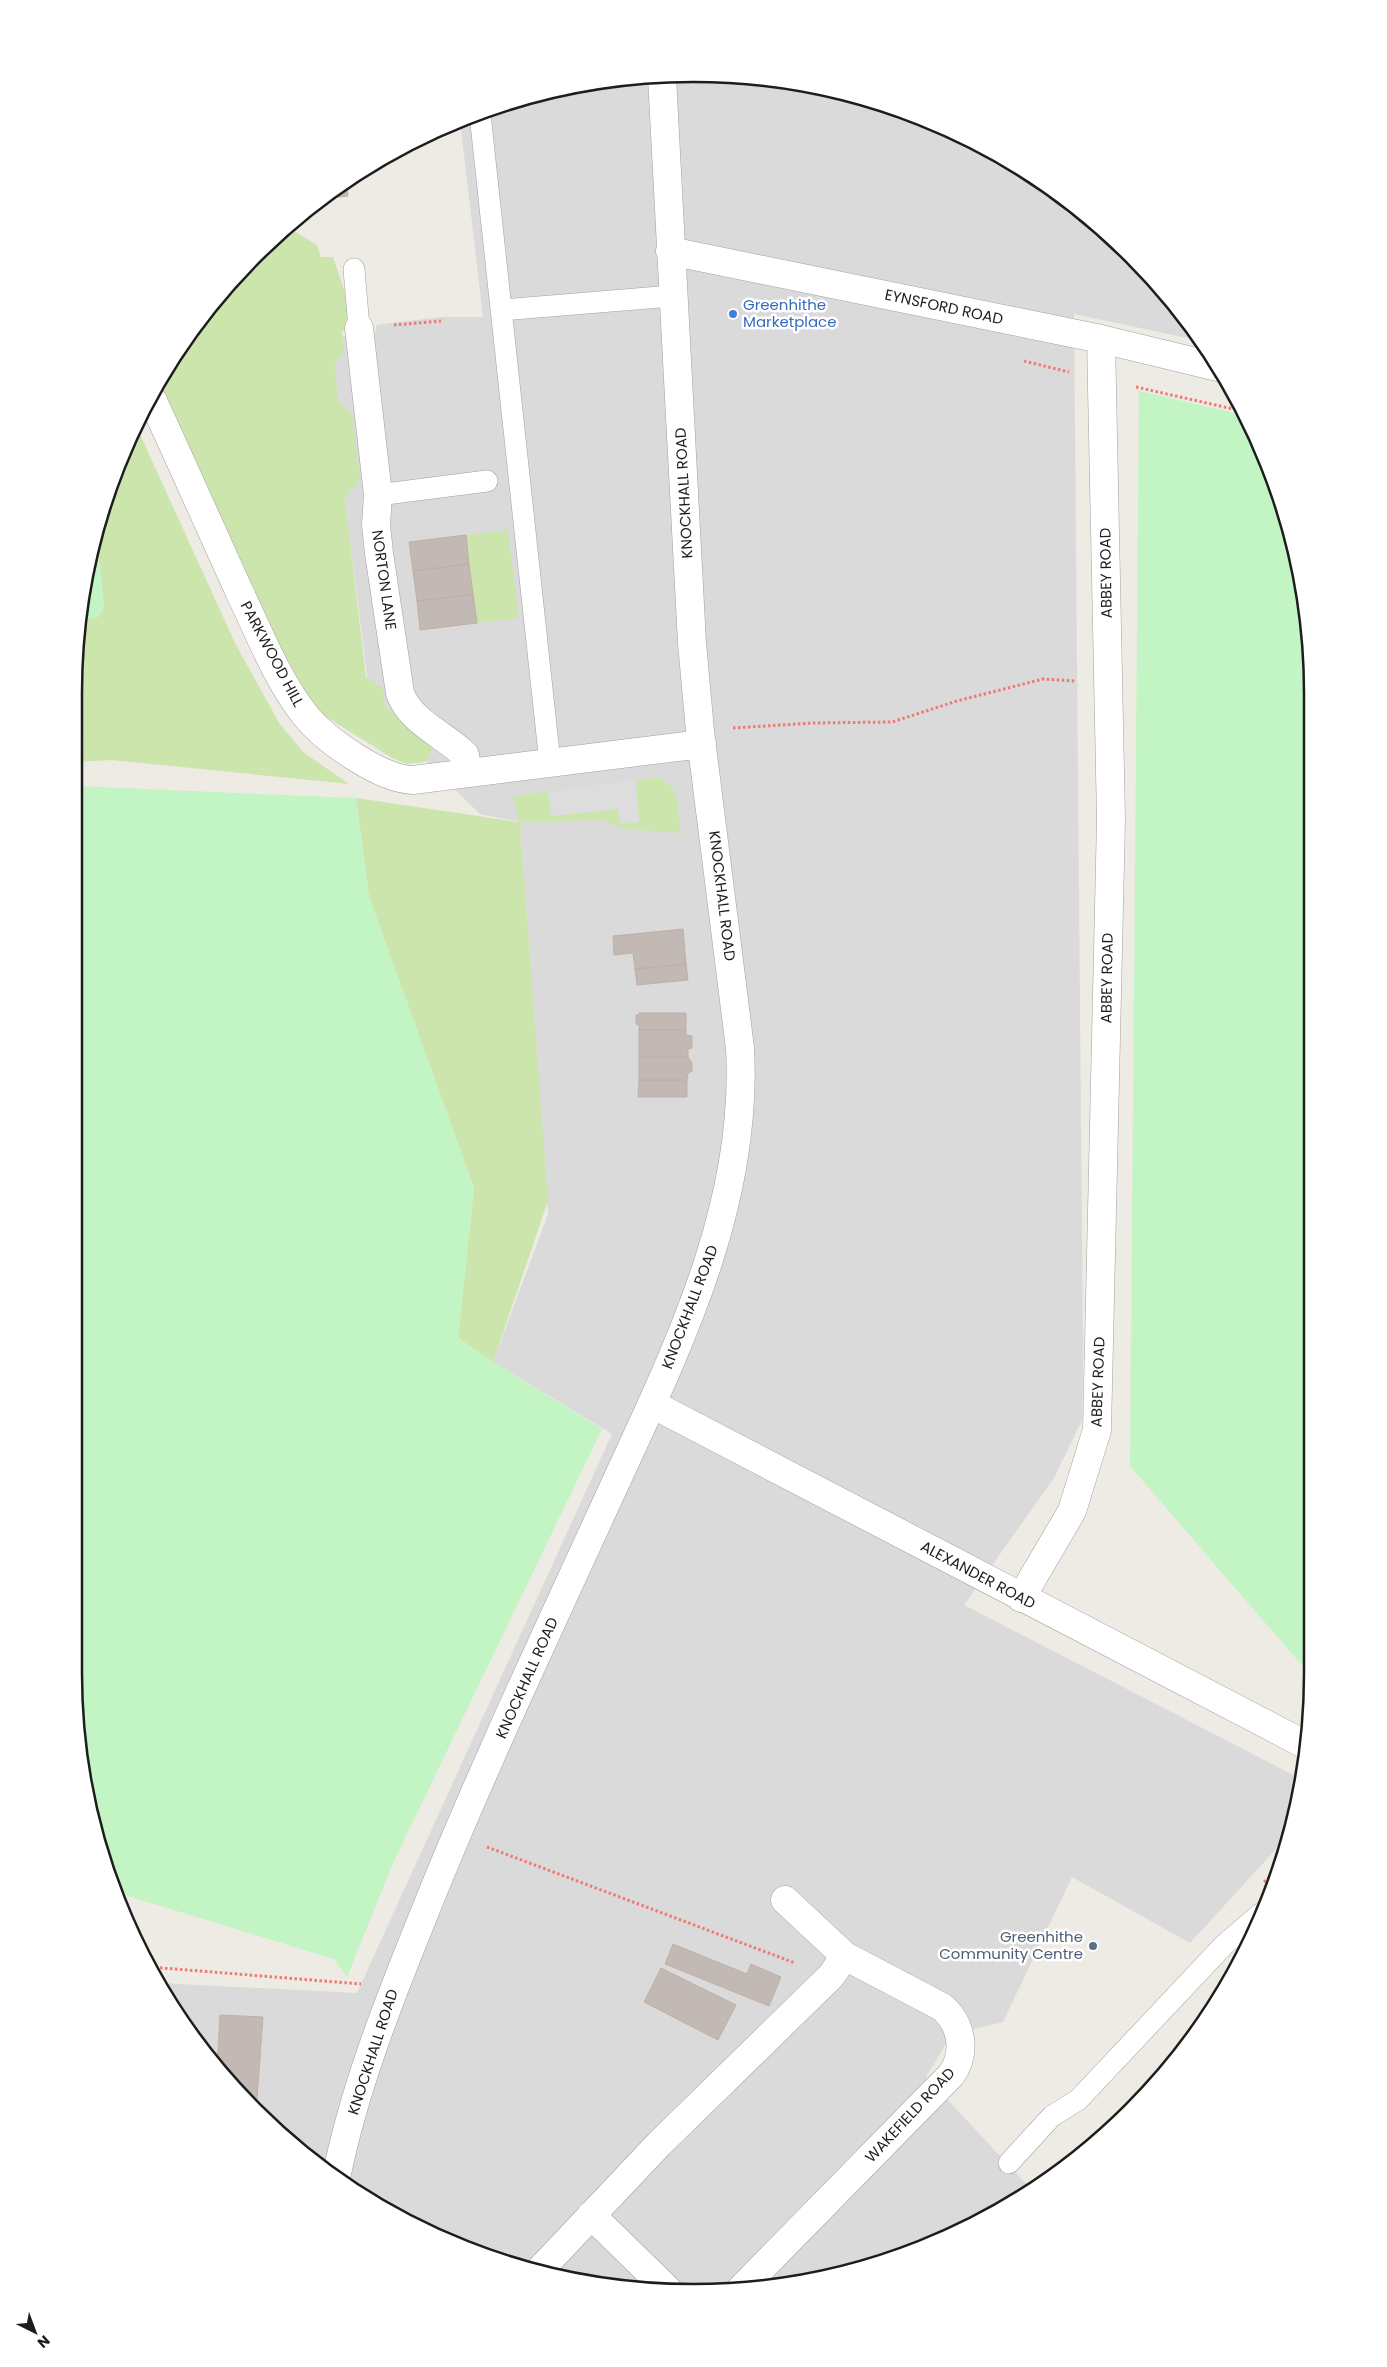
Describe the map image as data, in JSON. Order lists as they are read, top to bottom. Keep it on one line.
{"streets":{"street":["EYNSFORD ROAD","KNOCKHALL ROAD","ABBEY ROAD","NORTON LANE","PARKWOOD HILL","ALEXANDER ROAD","WAKEFIELD ROAD"]},"crossings":[["EYNSFORD ROAD","KNOCKHALL ROAD"],["EYNSFORD ROAD","ABBEY ROAD"],["KNOCKHALL ROAD","PARKWOOD HILL"],["KNOCKHALL ROAD","ALEXANDER ROAD"],["ABBEY ROAD","ALEXANDER ROAD"],["NORTON LANE","PARKWOOD HILL"]],"places":["Greenhithe Marketplace","Greenhithe Community Centre"],"north":"bottom right"}
